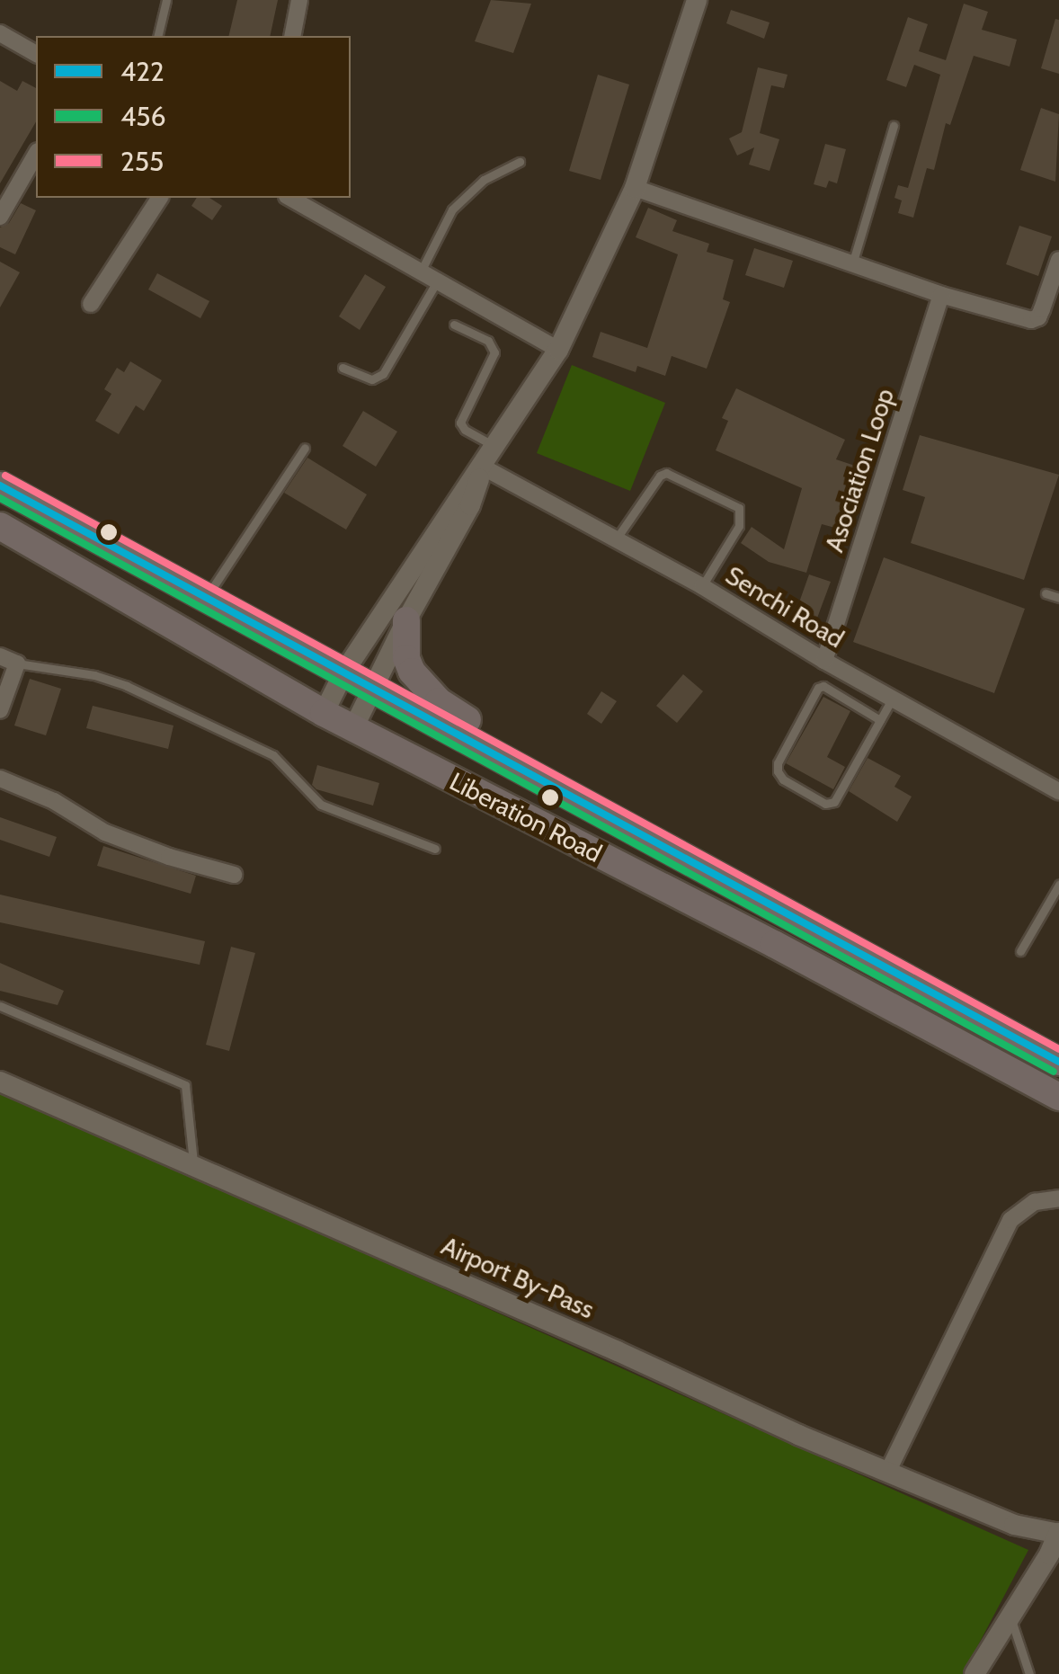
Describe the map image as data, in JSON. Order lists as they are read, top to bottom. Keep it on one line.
{"streets":{"highway":["Liberation Road"],"street":["Asociation Loop","Senchi Road","Airport By-Pass"]},"crossings":[["Asociation Loop","Senchi Road"]],"lines":["transit line 255","transit line 422","transit line 456"],"legend":["422","456","255"]}
